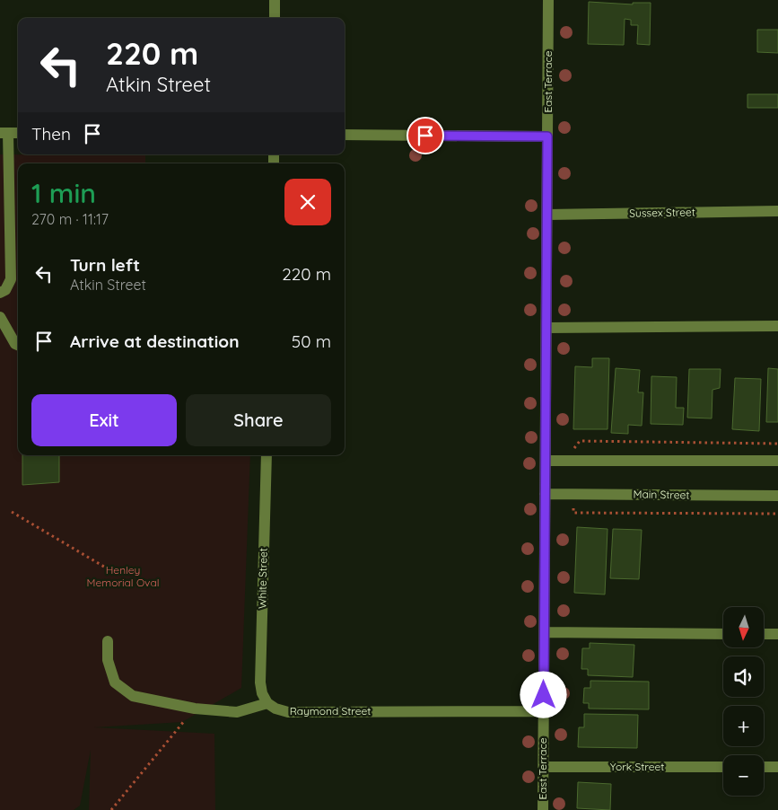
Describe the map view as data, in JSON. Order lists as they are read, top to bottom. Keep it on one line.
{"streets":{"street":["East Terrace","Sussex Street","Main Street","White Street","Raymond Street","York Street"]},"crossings":[["East Terrace","Sussex Street"],["East Terrace","Main Street"],["East Terrace","Raymond Street"],["East Terrace","York Street"],["White Street","Raymond Street"]],"parks":["Henley Memorial Oval"],"north":"bottom","page":{"turn":["220 m","Atkin Street"],"then":"Then","heading":["1 min","270 m · 11:17"],"list":[{"name":"Turn left","note":"Atkin Street","value":"220 m"},{"name":"Arrive at destination","value":"50 m"}],"buttons":["Exit","Share"],"map_buttons":["+","−"]}}
